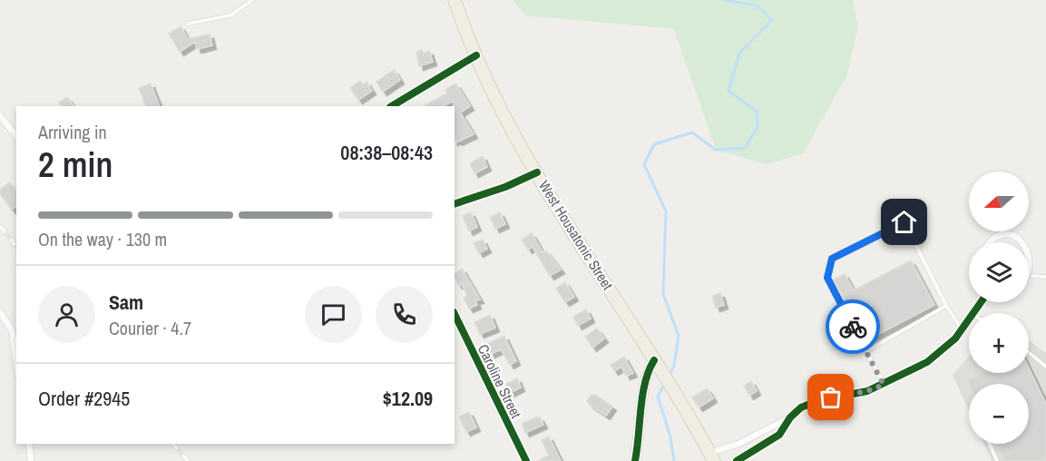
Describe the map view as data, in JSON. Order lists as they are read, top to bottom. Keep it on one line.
{"streets":{"highway":["West Housatonic Street"],"street":["Caroline Street"]},"north":"left","page":{"heading":["2 min","Arriving in","08:38–08:43"],"panel":["Sam","Courier · 4.7","Order #2945","$12.09"],"map_buttons":["+","−"],"bar":"On the way · 130 m"}}
